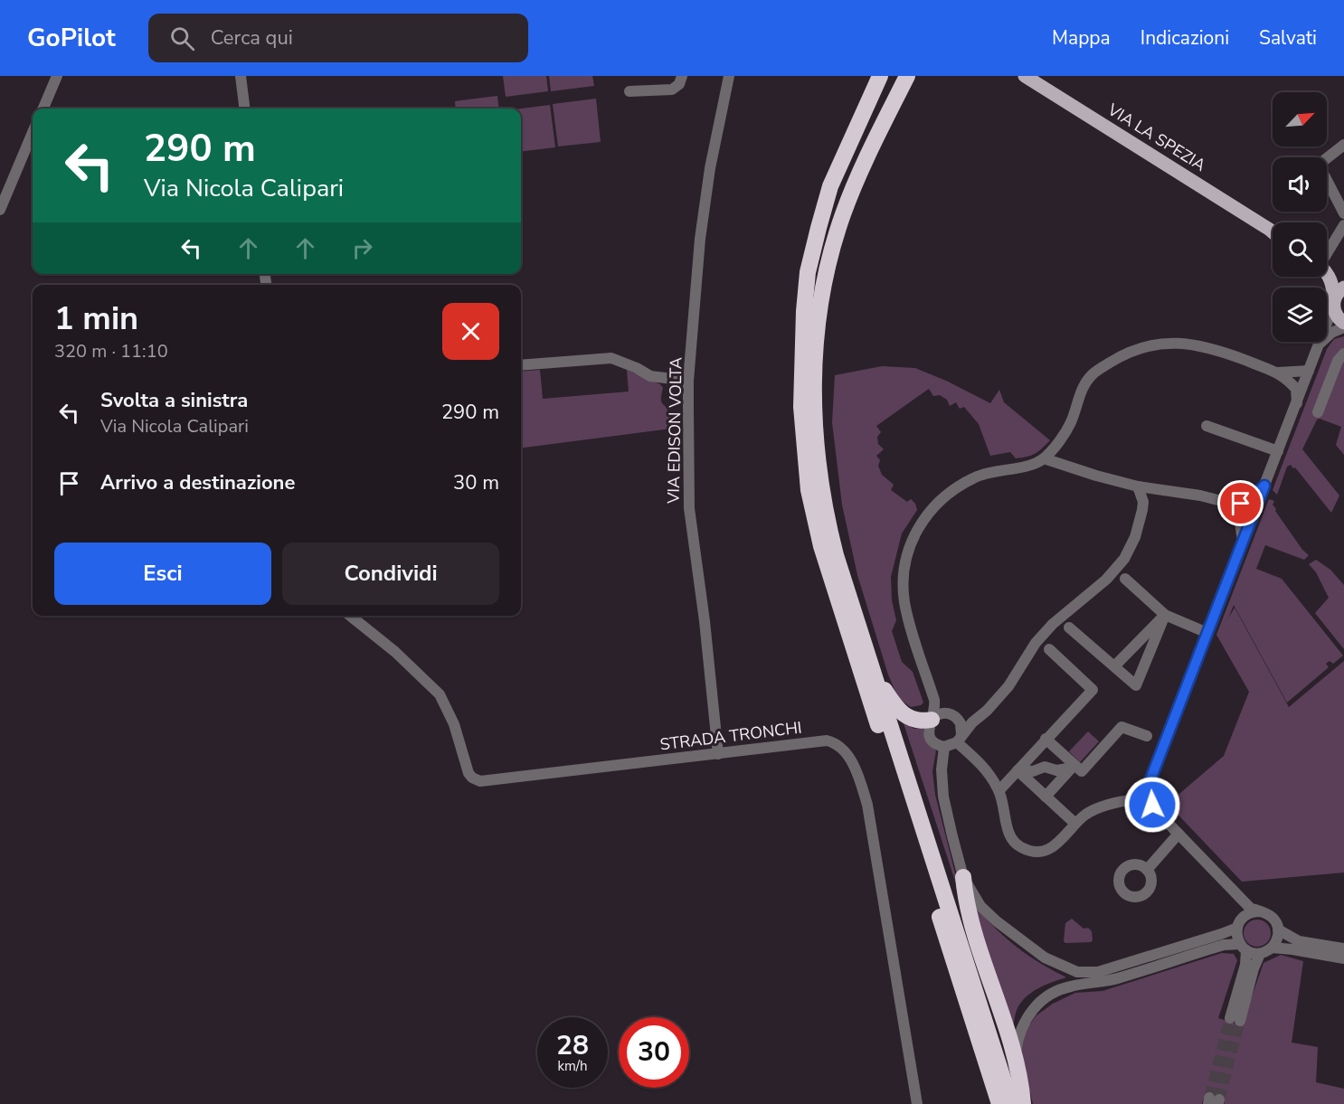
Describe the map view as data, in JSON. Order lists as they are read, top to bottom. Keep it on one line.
{"streets":{"main road":["VIA LA SPEZIA"],"street":["VIA EDISON VOLTA","STRADA TRONCHI"]},"crossings":[["VIA EDISON VOLTA","STRADA TRONCHI"]],"north":"top right","page":{"header":"GoPilot","search":"Cerca qui","nav":["Mappa","Indicazioni","Salvati"],"turn":["290 m","Via Nicola Calipari"],"heading":["1 min","320 m · 11:10"],"list":[{"name":"Svolta a sinistra","note":"Via Nicola Calipari","value":"290 m"},{"name":"Arrivo a destinazione","value":"30 m"}],"buttons":["Esci","Condividi"],"speed":"28 km/h","limit":"30"}}
